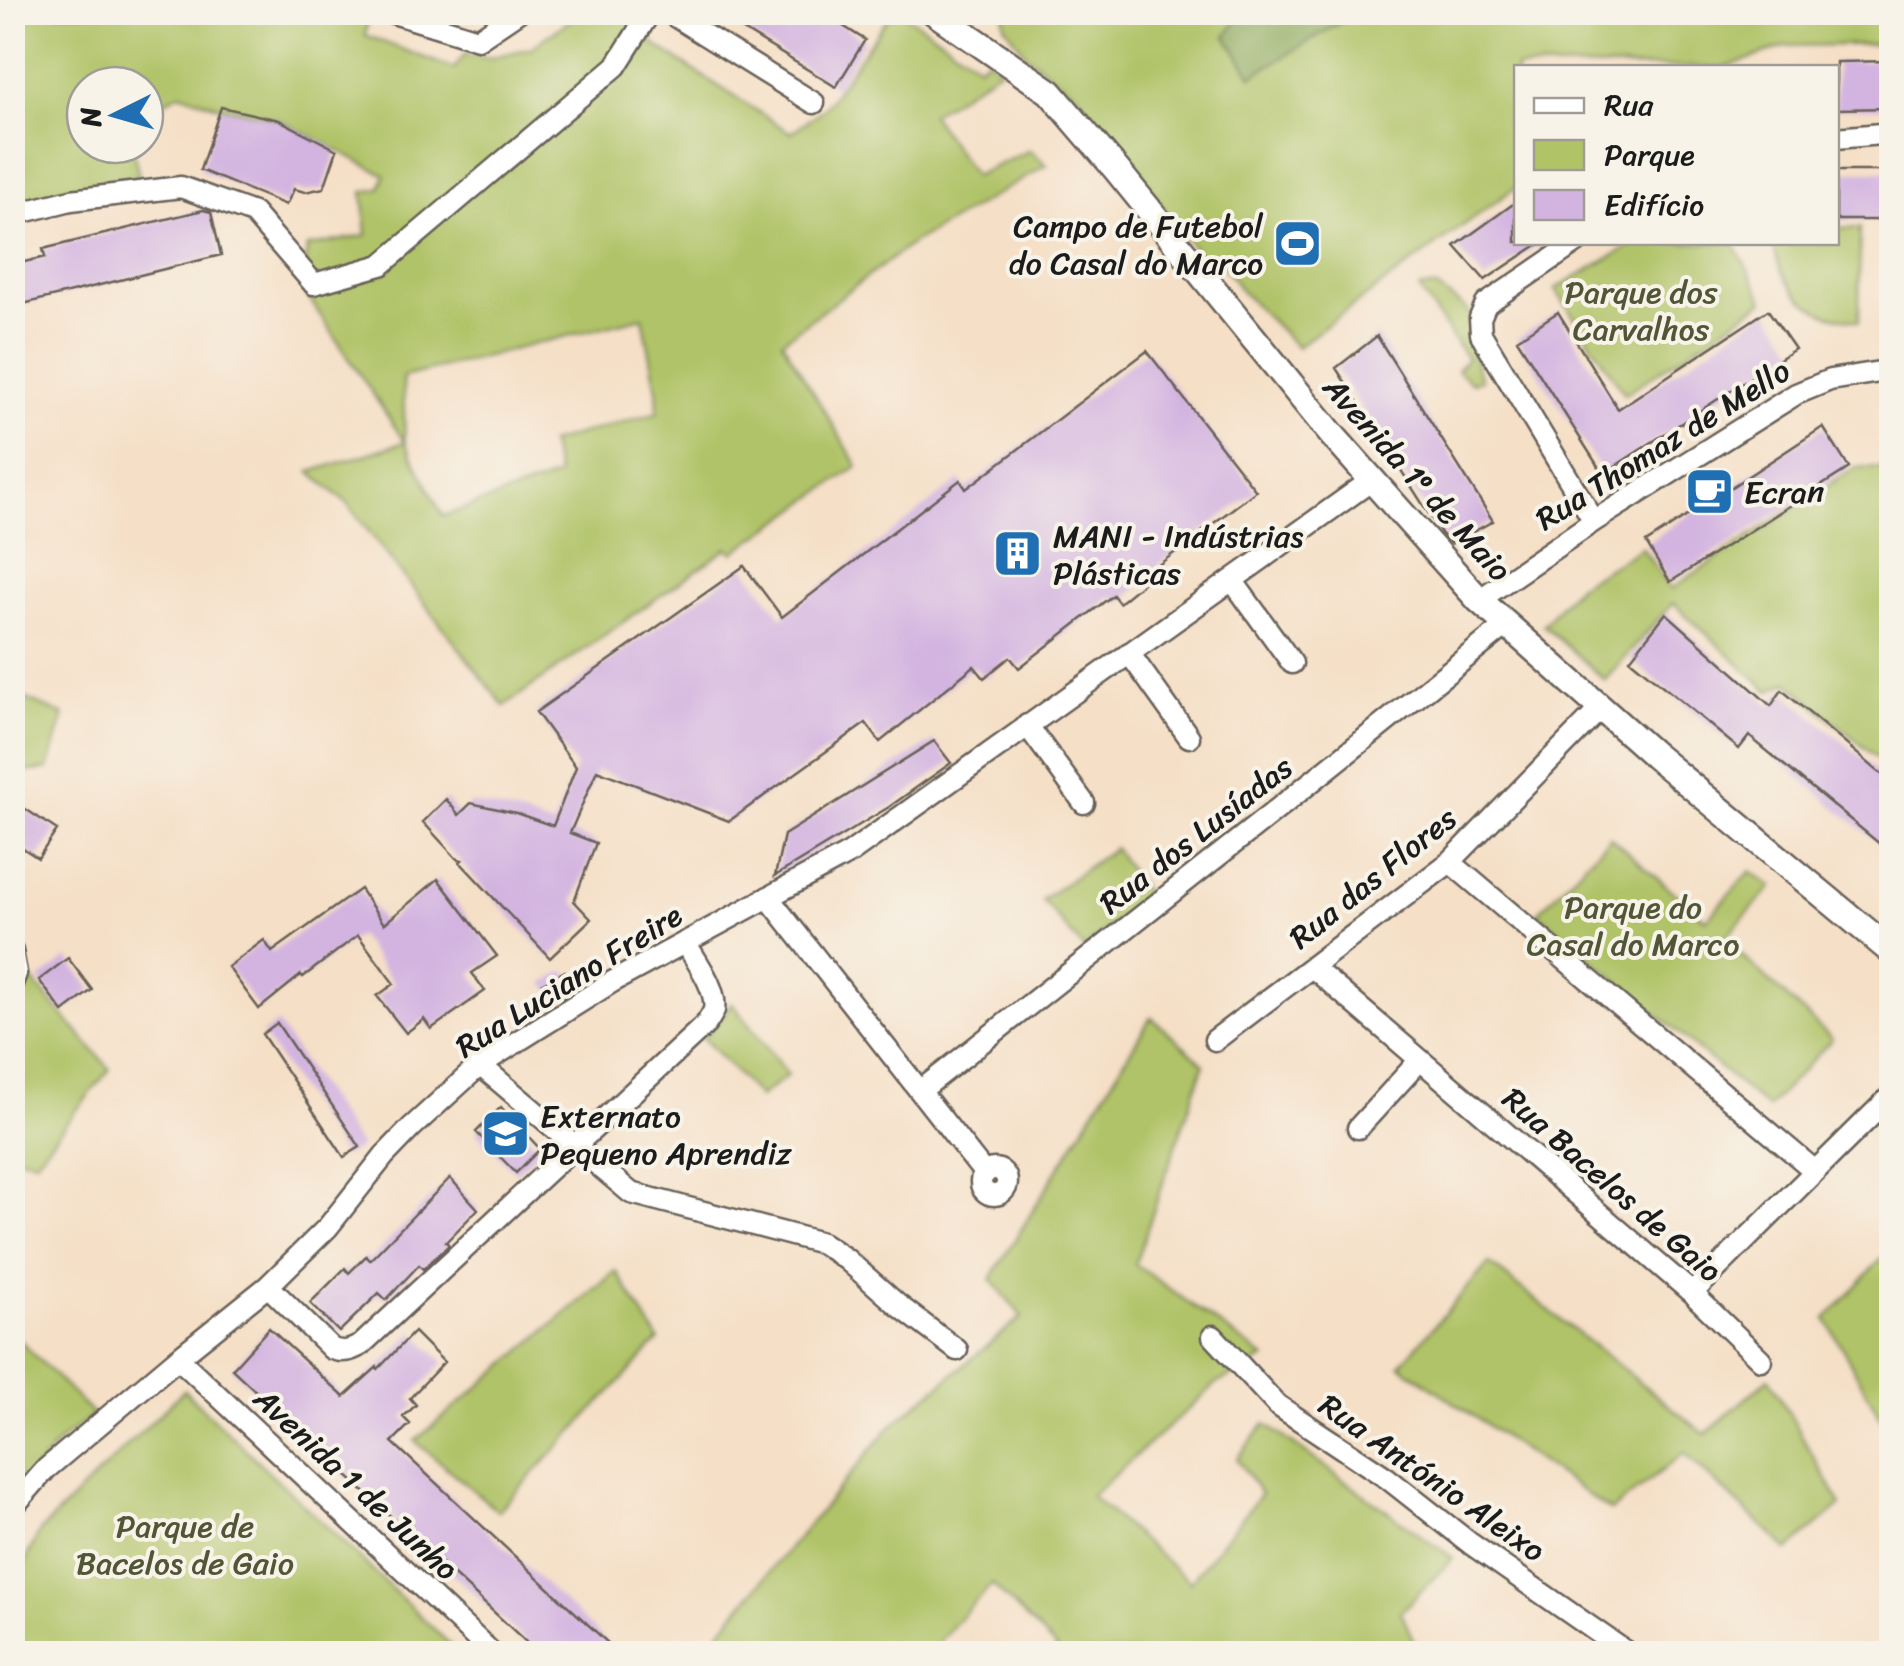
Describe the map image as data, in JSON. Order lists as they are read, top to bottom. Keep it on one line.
{"streets":{"street":["Rua Thomaz de Mello","Avenida 1º de Maio","Rua dos Lusíadas","Rua das Flores","Rua Luciano Freire","Rua Bacelos de Gaio","Rua António Aleixo","Avenida 1 de Junho"]},"crossings":[["Rua Thomaz de Mello","Avenida 1º de Maio"],["Avenida 1º de Maio","Rua dos Lusíadas"],["Avenida 1º de Maio","Rua das Flores"],["Avenida 1º de Maio","Rua Luciano Freire"],["Rua das Flores","Rua Bacelos de Gaio"],["Rua Luciano Freire","Avenida 1 de Junho"]],"parks":["Parque dos Carvalhos","Parque do Casal do Marco","Parque de Bacelos de Gaio"],"places":{"sports":["Campo de Futebol do Casal do Marco"],"cafe":["Ecran"],"building":["MANI - Indústrias Plásticas"],"school or university":["Externato Pequeno Aprendiz"]},"legend":["Rua","Parque","Edifício"],"north":"left"}
